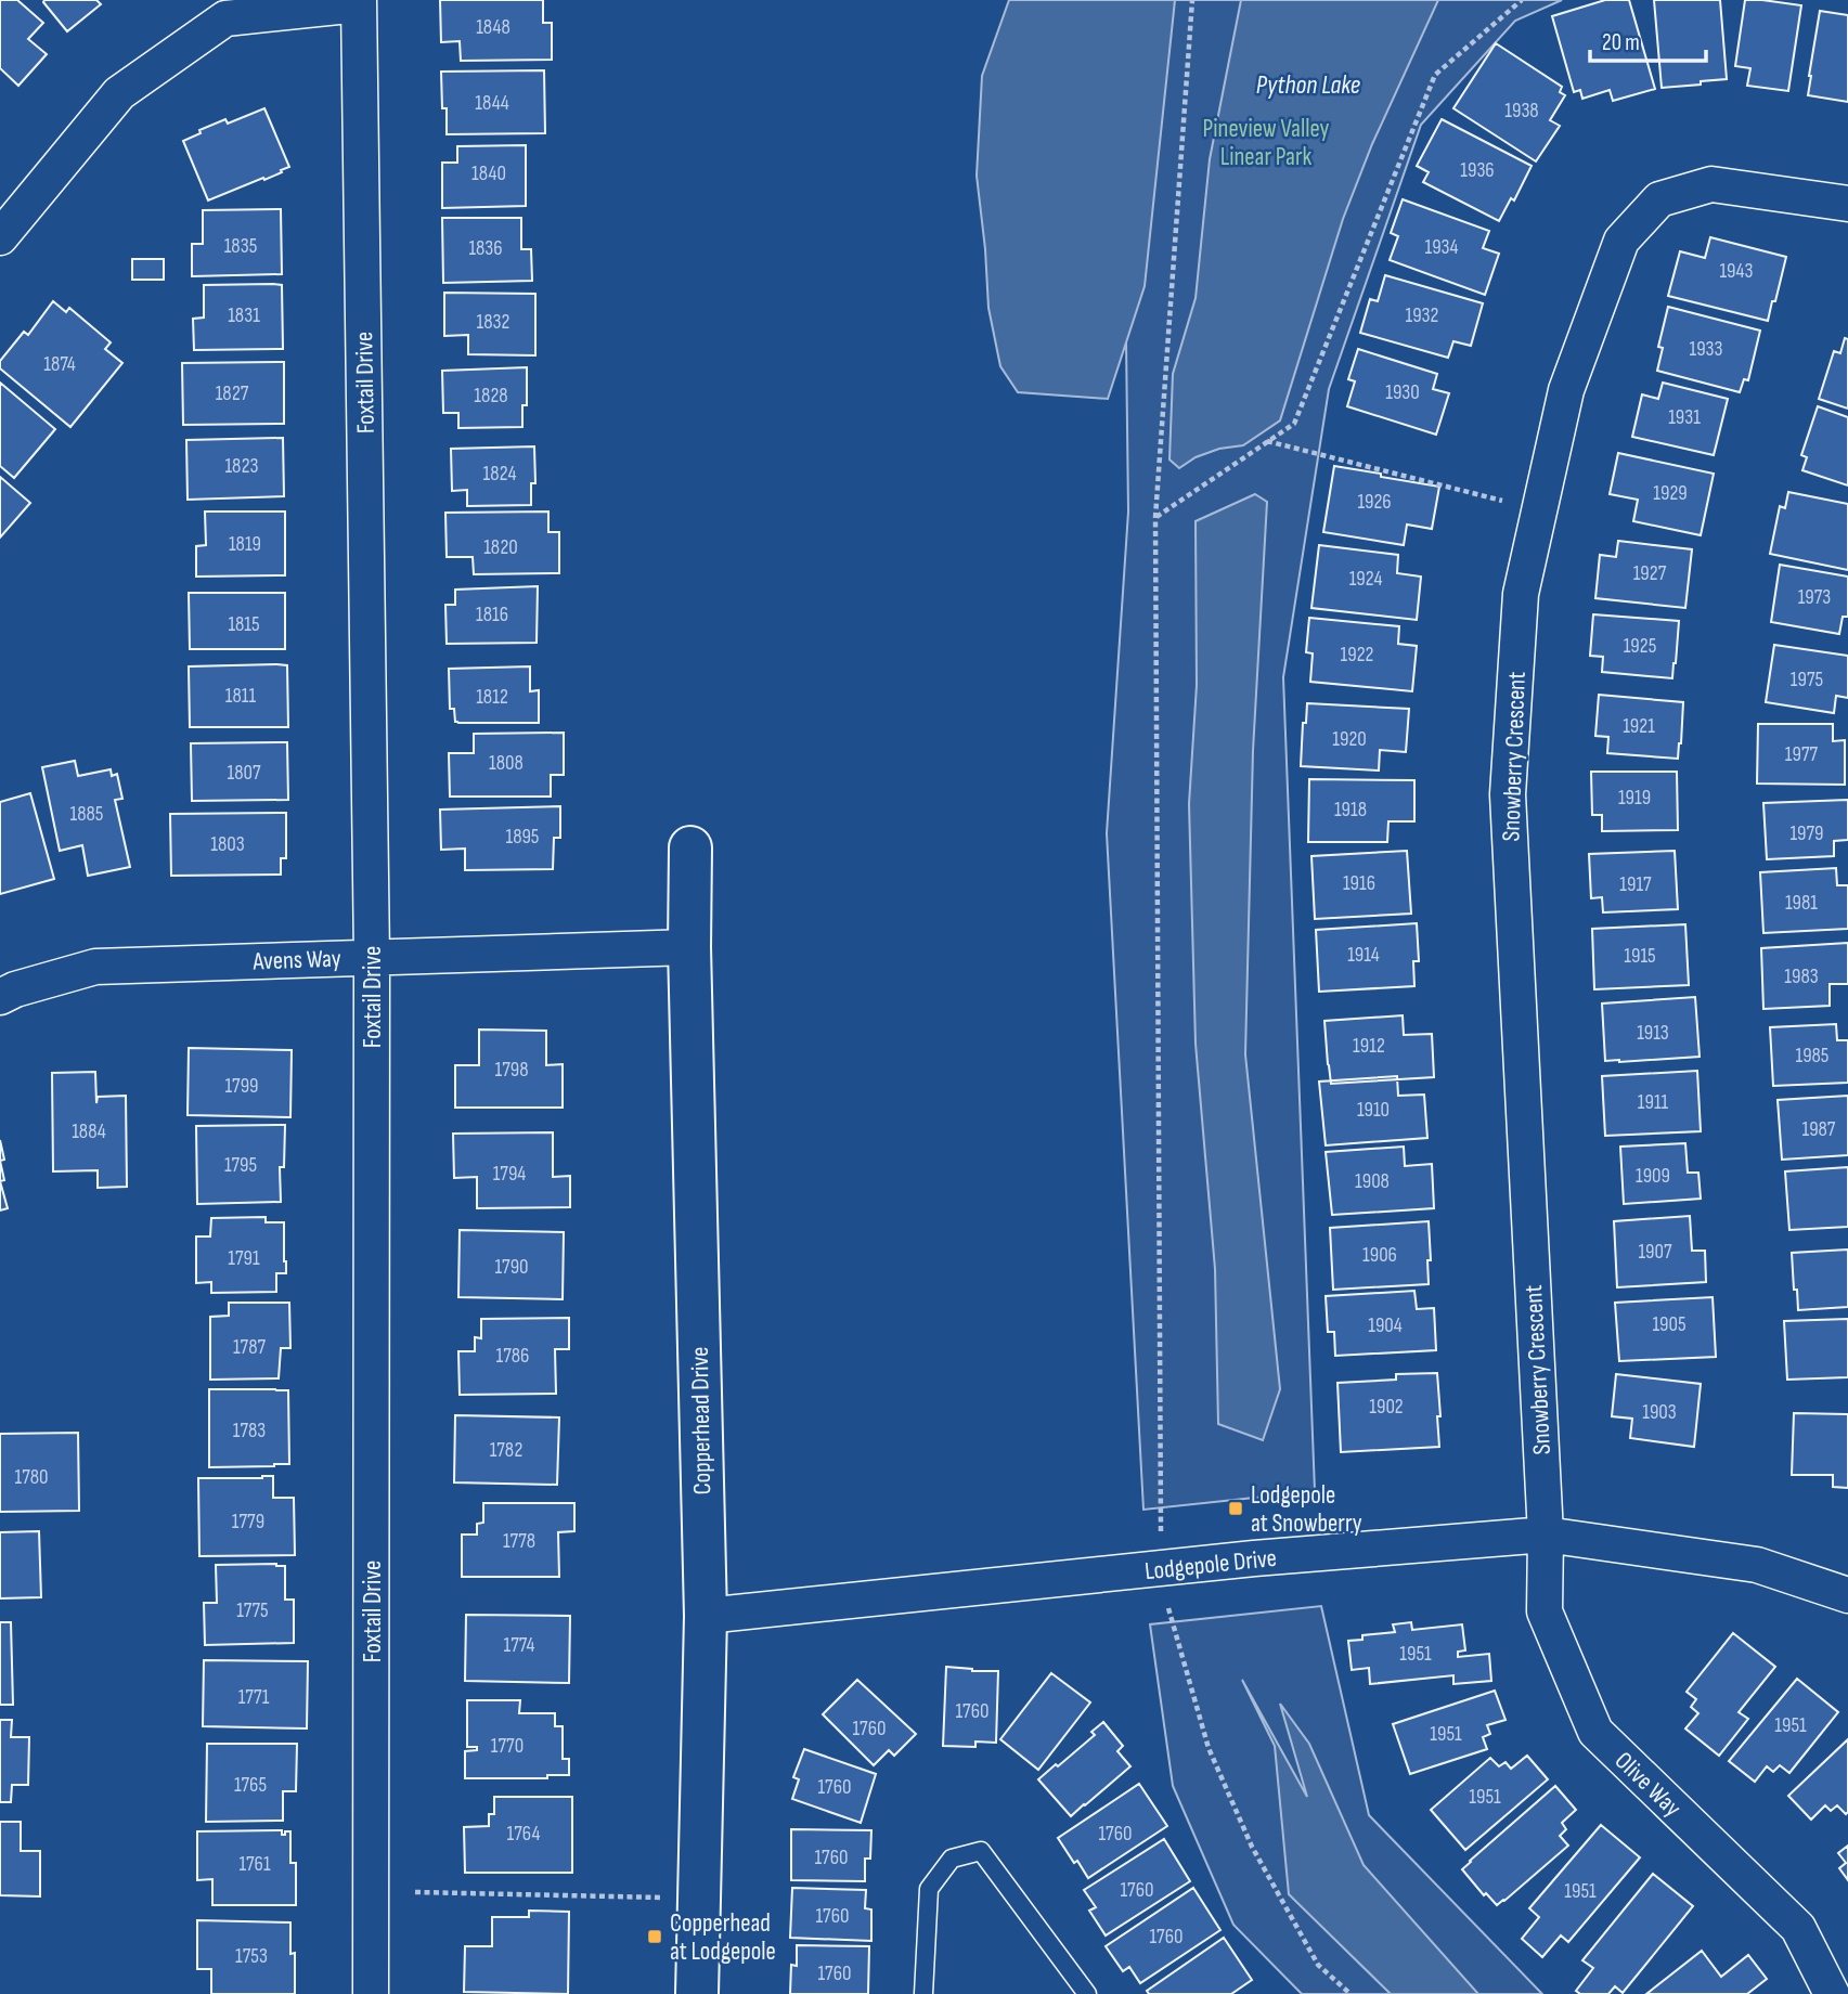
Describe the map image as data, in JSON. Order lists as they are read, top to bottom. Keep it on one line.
{"streets":{"street":["Foxtail Drive","Snowberry Crescent","Avens Way","Copperhead Drive","Lodgepole Drive","Olive Way"]},"crossings":[["Foxtail Drive","Avens Way"],["Snowberry Crescent","Lodgepole Drive"],["Snowberry Crescent","Olive Way"],["Avens Way","Copperhead Drive"],["Copperhead Drive","Lodgepole Drive"],["Lodgepole Drive","Olive Way"]],"water":["Python Lake"],"parks":["Pineview Valley Linear Park"],"places":{"transit":["Lodgepole at Snowberry","Copperhead at Lodgepole"]},"house_numbers":["1848","1844","1938","1936","1840","1835","1934","1836","1943","1831","1932","1832","1933","1874","1930","1827","1828","1931","1823","1824","1929","1926","1819","1820","1927","1924","1973","1816","1815","1925","1922","1975","1811","1812","1921","1920","1977","1808","1807","1919","1918","1885","1979","1895","1803","1916","1917","1981","1914","1915","1983","1913","1912","1985","1798","1799","1911","1910","1987","1884","1795","1794","1909","1908","1907","1906","1791","1790","1905","1904","1787","1786","1902","1903","1783","1782","1780","1779","1778","1775","1774","1951","1771","1760","1951","1760","1951","1770","1765","1760","1951","1764","1760","1760","1761","1760","1951","1760","1760","1753","1760"],"scale_bar":"20 m"}
